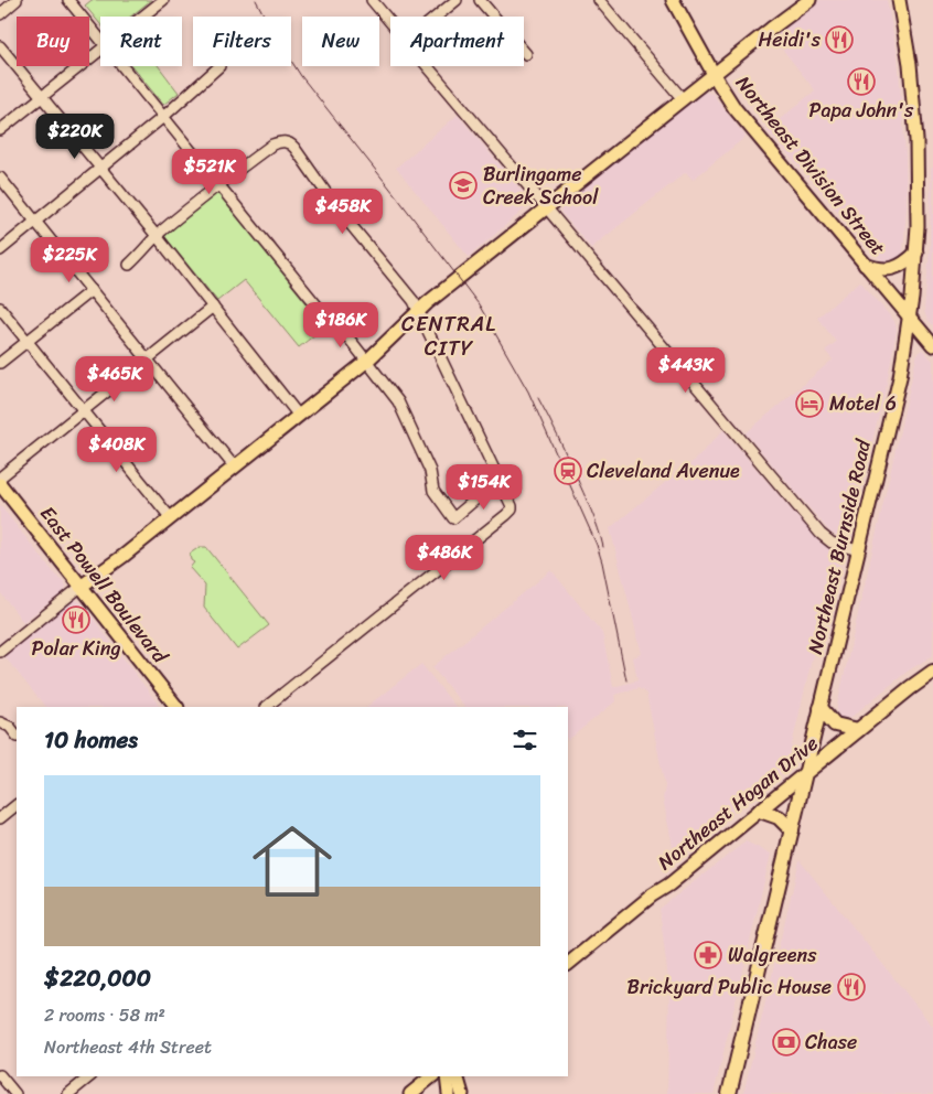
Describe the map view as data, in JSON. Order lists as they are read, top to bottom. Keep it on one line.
{"streets":{"highway":["Northeast Burnside Road","Northeast Hogan Drive"],"main road":["Northeast Division Street","East Powell Boulevard"]},"crossings":[["Northeast Division Street","Northeast Burnside Road"],["Northeast Burnside Road","Northeast Hogan Drive"]],"districts":["CENTRAL CITY"],"places":{"restaurant":["Heidi's","Papa John's","Polar King","Brickyard Public House"],"school or university":["Burlingame Creek School"],"hotel":["Motel 6"],"station":["Cleveland Avenue"],"pharmacy":["Walgreens"],"bank":["Chase"]},"page":{"chip":["Buy","Rent","Filters","New","Apartment"],"price":["$220K","$521K","$458K","$225K","$186K","$443K","$465K","$408K","$154K","$486K"],"heading":"10 homes","list":[{"name":"$220,000","note":"2 rooms · 58 m² · Northeast 4th Street"}]}}
